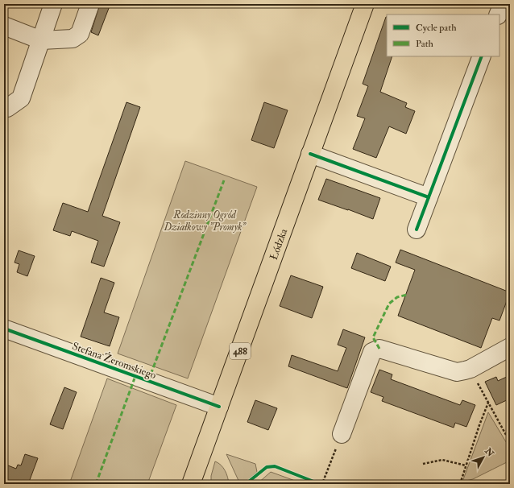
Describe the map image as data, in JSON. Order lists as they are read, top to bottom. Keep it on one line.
{"streets":{"main road":["Łódzka","488"],"street":["Stefana Żeromskiego"]},"crossings":[["Łódzka","Stefana Żeromskiego"]],"parks":["Rodzinny Ogród Działkowy \"Promyk\""],"legend":["Cycle path","Path"],"north":"top right"}
